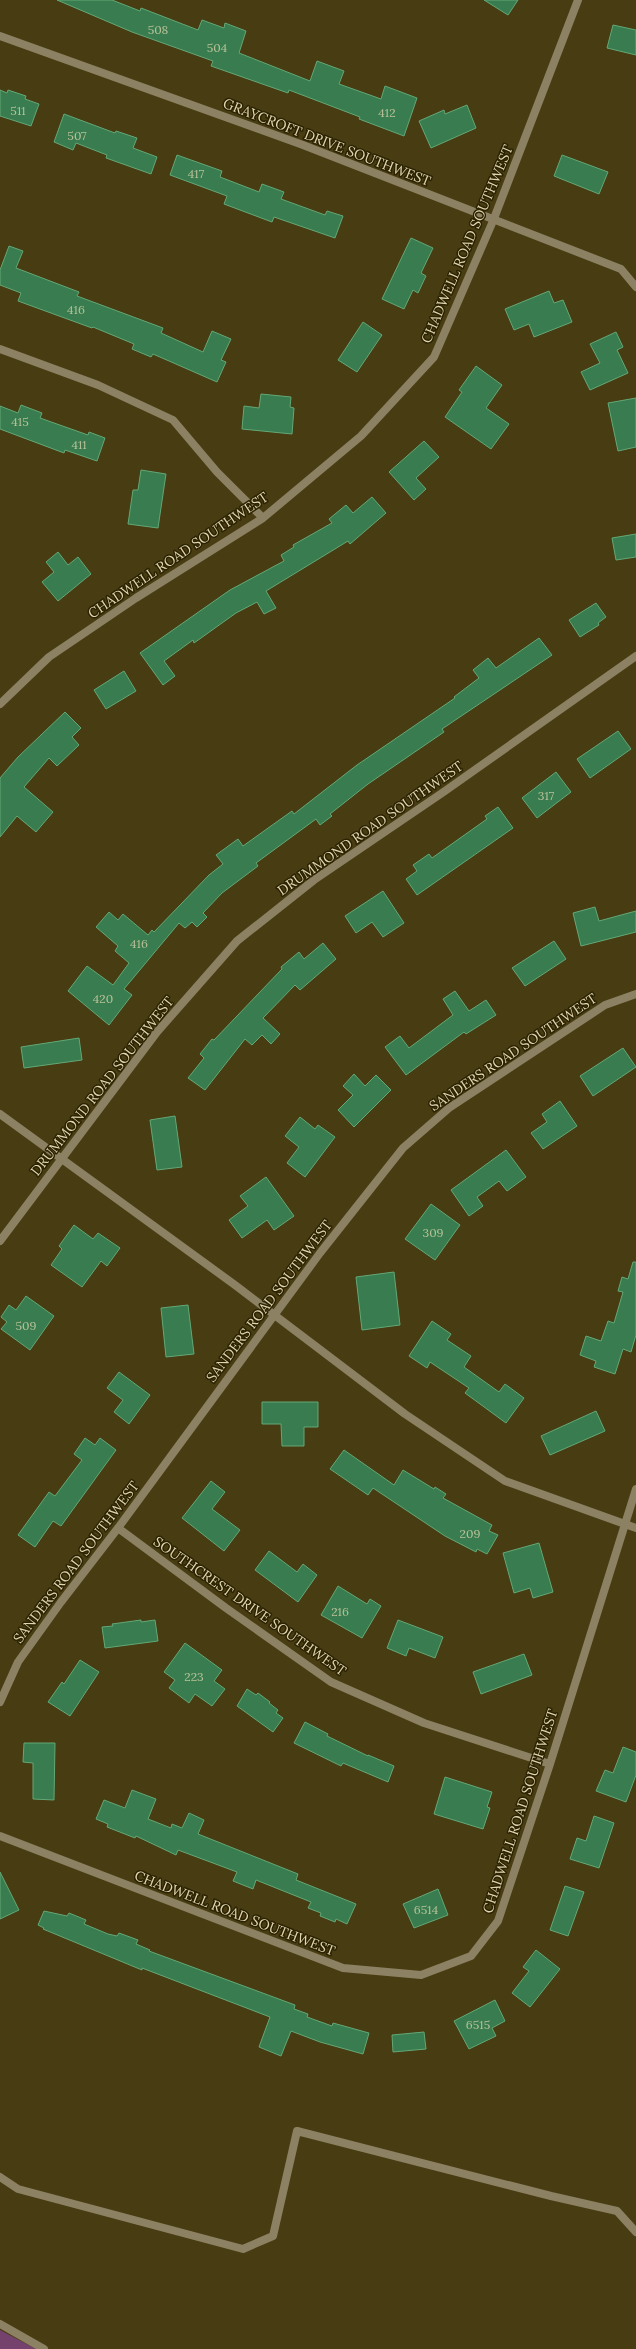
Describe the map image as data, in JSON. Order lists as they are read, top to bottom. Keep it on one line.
{"streets":{"street":["GRAYCROFT DRIVE SOUTHWEST","CHADWELL ROAD SOUTHWEST","DRUMMOND ROAD SOUTHWEST","SANDERS ROAD SOUTHWEST","SOUTHCREST DRIVE SOUTHWEST"]},"crossings":[["GRAYCROFT DRIVE SOUTHWEST","CHADWELL ROAD SOUTHWEST"],["CHADWELL ROAD SOUTHWEST","SOUTHCREST DRIVE SOUTHWEST"],["SANDERS ROAD SOUTHWEST","SOUTHCREST DRIVE SOUTHWEST"]],"house_numbers":["508","504","511","412","507","417","416","415","411","317","416","420","309","509","209","216","223","6514","6515"]}
